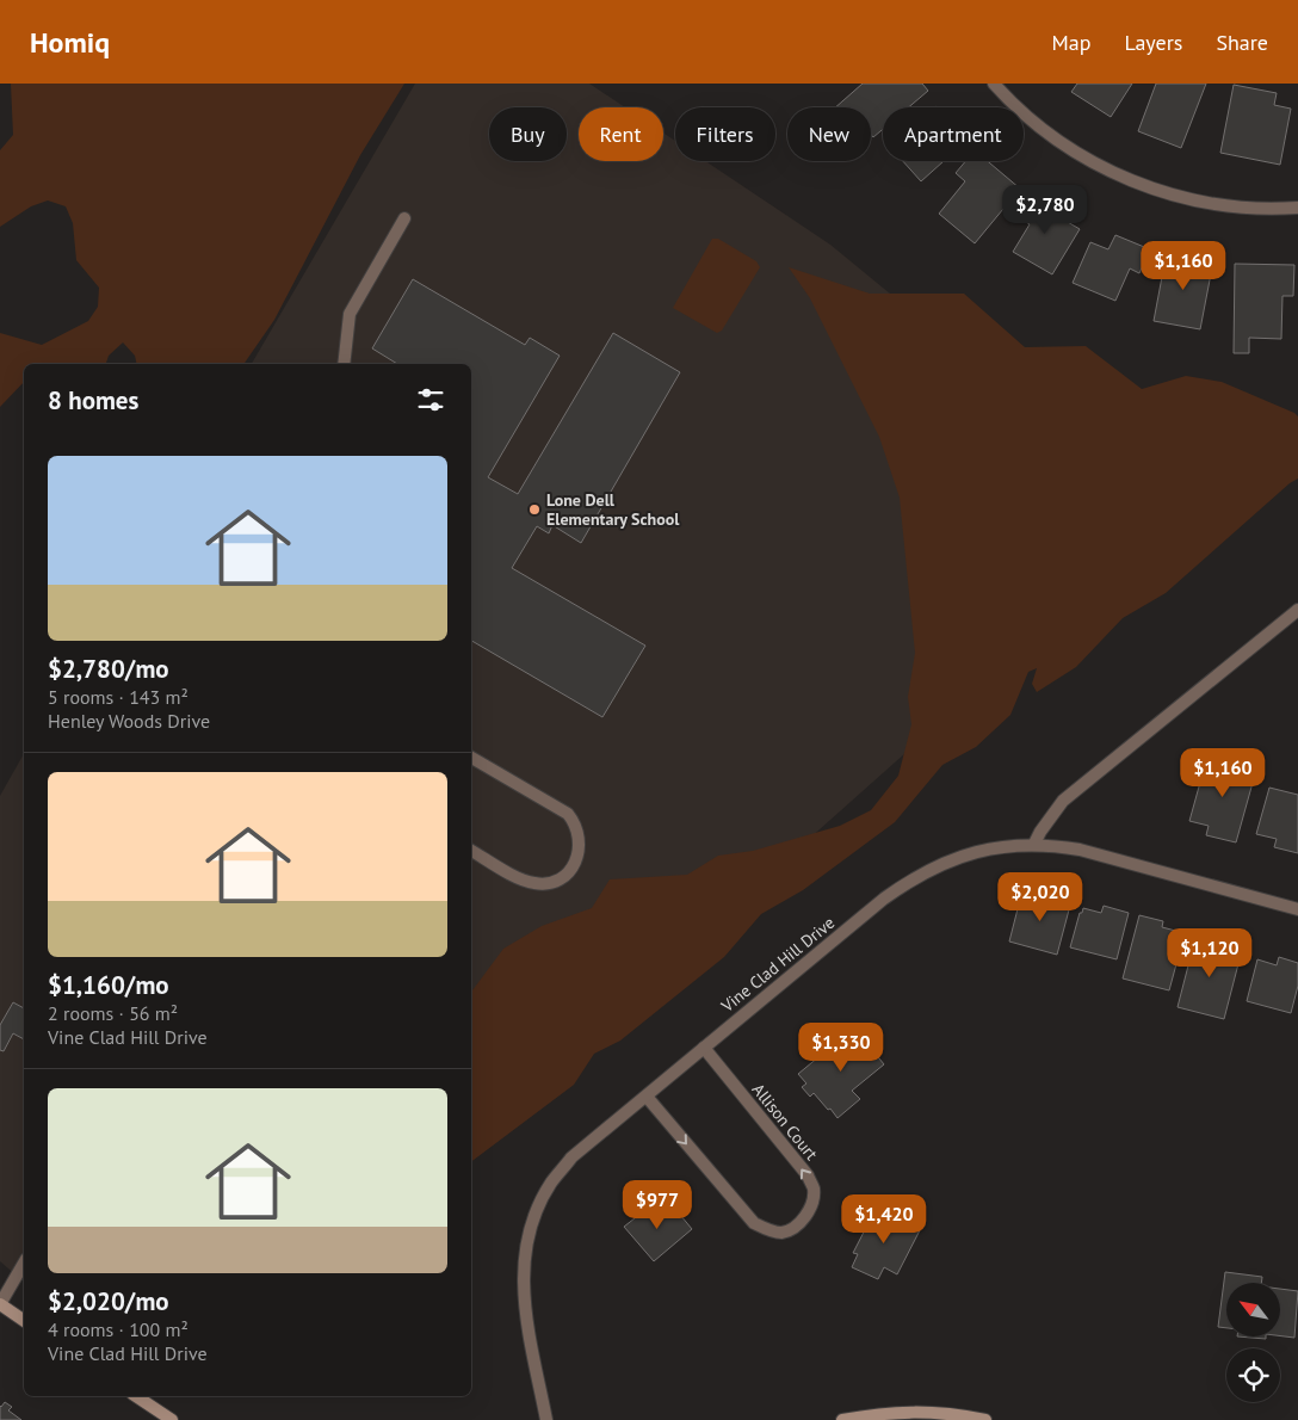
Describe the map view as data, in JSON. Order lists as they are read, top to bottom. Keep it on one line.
{"streets":{"street":["Vine Clad Hill Drive","Allison Court"]},"crossings":[["Vine Clad Hill Drive","Allison Court"]],"places":["Lone Dell Elementary School"],"north":"top left","page":{"header":"Homiq","nav":["Map","Layers","Share"],"chip":["Buy","Rent","Filters","New","Apartment"],"price":["$2,780","$1,160","$1,160","$2,020","$1,120","$1,330","$977","$1,420"],"heading":"8 homes","list":[{"name":"$2,780/mo","note":"5 rooms · 143 m² · Henley Woods Drive"},{"name":"$1,160/mo","note":"2 rooms · 56 m² · Vine Clad Hill Drive"},{"name":"$2,020/mo","note":"4 rooms · 100 m² · Vine Clad Hill Drive"}]}}
